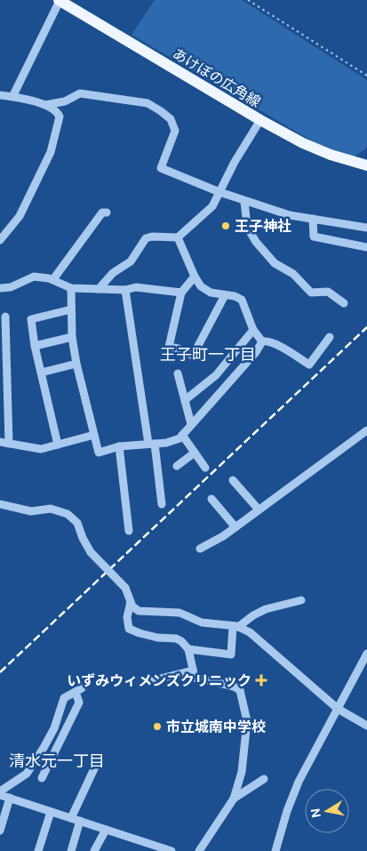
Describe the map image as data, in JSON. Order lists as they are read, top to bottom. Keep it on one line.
{"streets":{"main road":["あけぼの広角線"]},"districts":["王子町一丁目","清水元一丁目"],"places":{"other":["王子神社","市立城南中学校"],"health":["いずみウィメンズクリニック"]},"north":"left"}
